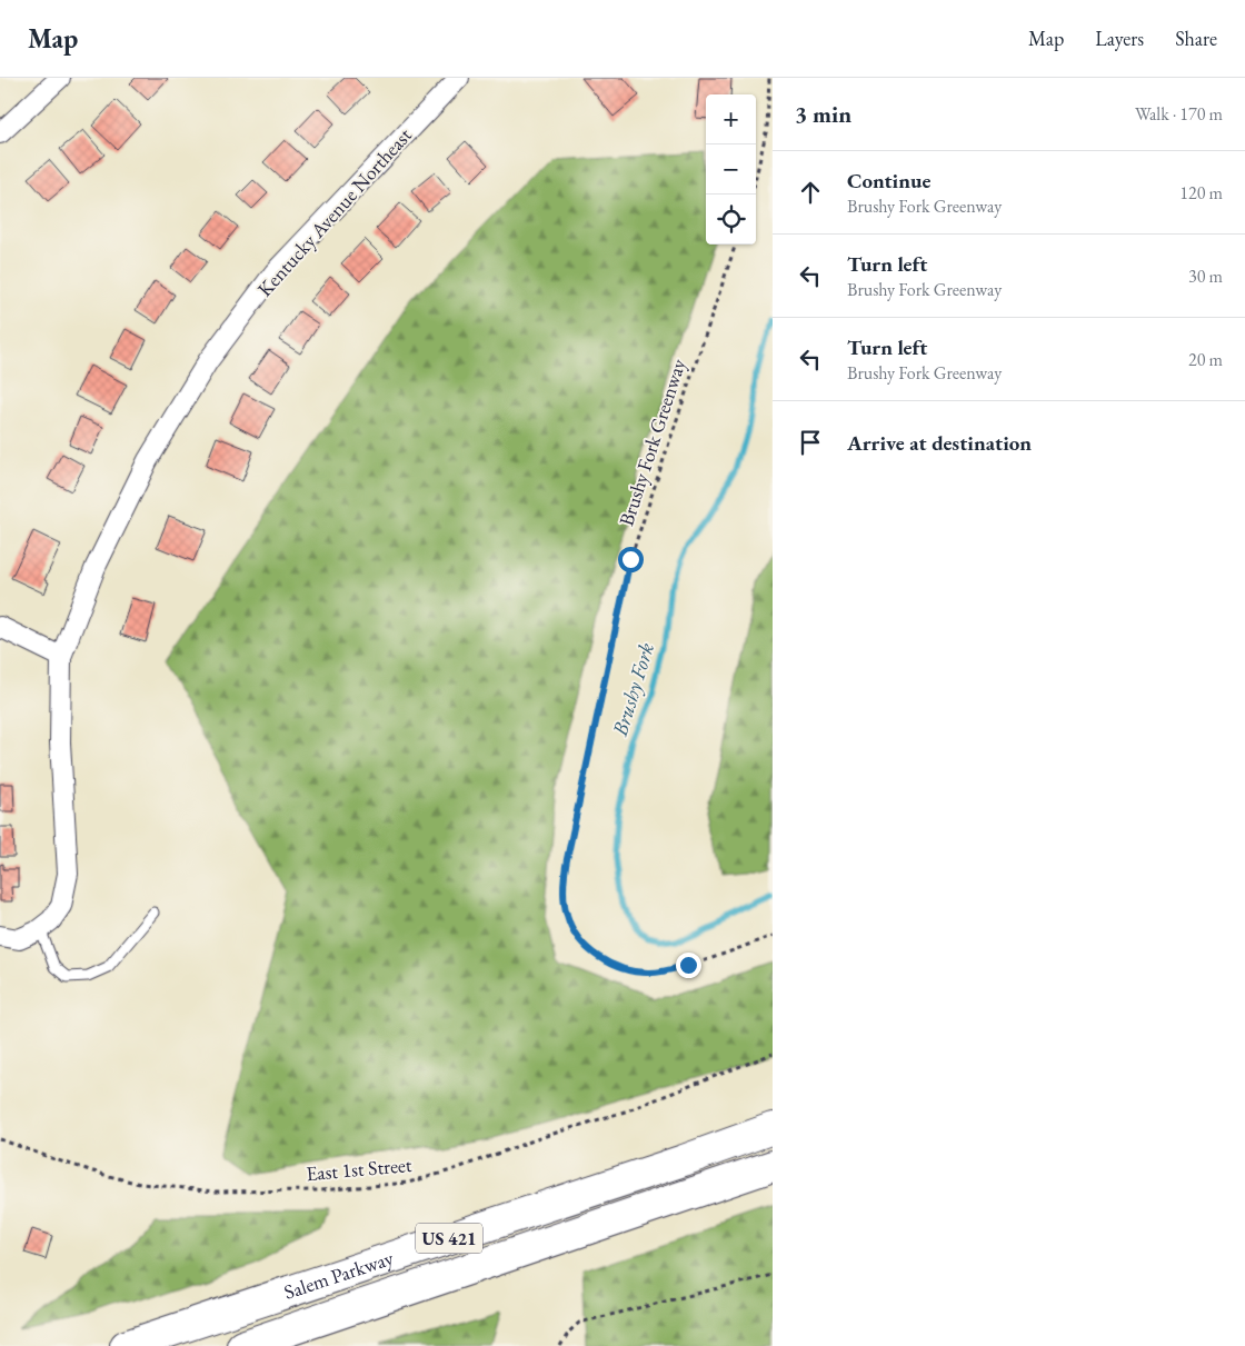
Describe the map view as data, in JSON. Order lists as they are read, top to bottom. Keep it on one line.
{"streets":{"highway":["US 421","Salem Parkway"],"street":["Kentucky Avenue Northeast"],"path":["Brushy Fork Greenway","East 1st Street"]},"water":["Brushy Fork"],"page":{"header":"Map","nav":["Map","Layers","Share"],"heading":["3 min","Walk · 170 m"],"map_buttons":["+","−"],"list":[["Continue","Brushy Fork Greenway","120 m"],["Turn left","Brushy Fork Greenway","30 m"],["Turn left","Brushy Fork Greenway","20 m"],"Arrive at destination"]}}
